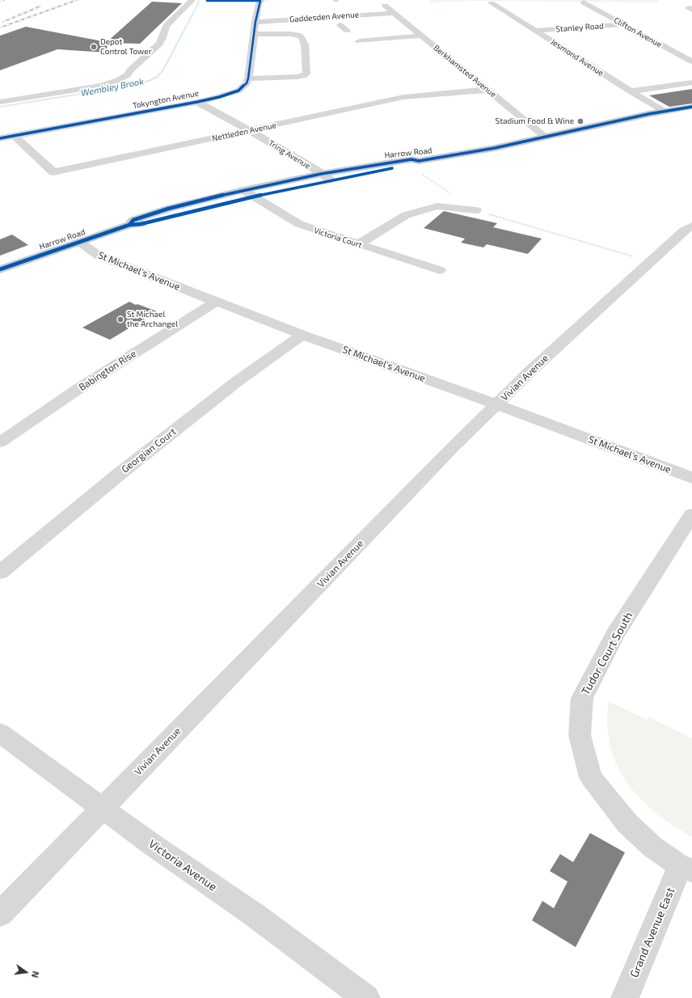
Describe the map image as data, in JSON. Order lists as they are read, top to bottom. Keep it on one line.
{"streets":{"main road":["Harrow Road"],"street":["Gaddesden Avenue","Stanley Road","Clifton Avenue","Jesmond Avenue","Berkhamsted Avenue","Tokyngton Avenue","Nettleden Avenue","Tring Avenue","Victoria Court","St Michael's Avenue","Babington Rise","Vivian Avenue","Georgian Court","Tudor Court South","Victoria Avenue","Grand Avenue East"]},"crossings":[["Gaddesden Avenue","Berkhamsted Avenue"],["Stanley Road","Clifton Avenue"],["Stanley Road","Jesmond Avenue"],["Jesmond Avenue","Harrow Road"],["Berkhamsted Avenue","Nettleden Avenue"],["Berkhamsted Avenue","Harrow Road"],["Tokyngton Avenue","Nettleden Avenue"],["Tokyngton Avenue","Tring Avenue"],["Nettleden Avenue","Tring Avenue"],["Harrow Road","Tring Avenue"],["Harrow Road","Victoria Court"],["Harrow Road","St Michael's Avenue"],["St Michael's Avenue","Babington Rise"],["St Michael's Avenue","Vivian Avenue"],["St Michael's Avenue","Georgian Court"],["Vivian Avenue","Victoria Avenue"],["Tudor Court South","Grand Avenue East"]],"water":["Wembley Brook"],"places":["Depot Control Tower","Stadium Food & Wine","St Michael the Archangel"],"north":"right"}
